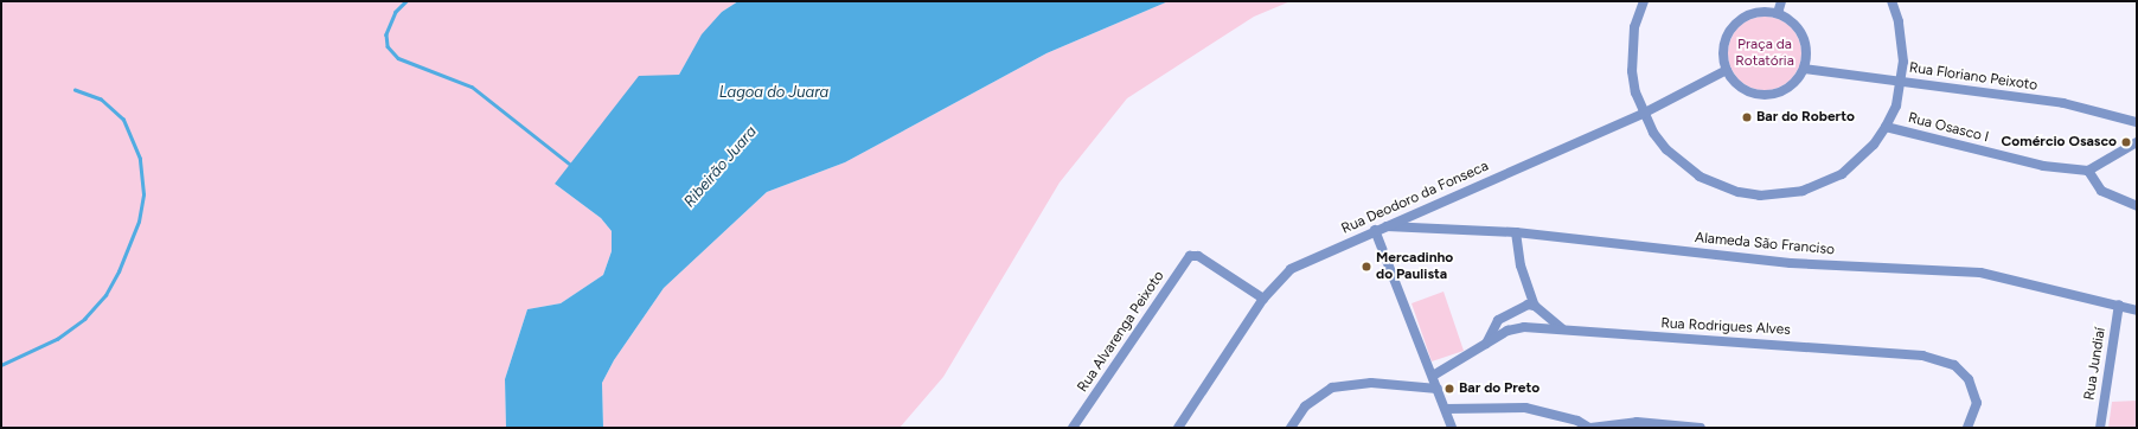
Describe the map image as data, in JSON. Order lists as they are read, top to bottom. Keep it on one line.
{"streets":{"street":["Rua Floriano Peixoto","Rua Osasco I","Rua Deodoro da Fonseca","Alameda São Franciso","Rua Rodrigues Alves","Rua Alvarenga Peixoto","Rua Jundiaí"]},"crossings":[["Rua Floriano Peixoto","Rua Deodoro da Fonseca"],["Rua Deodoro da Fonseca","Alameda São Franciso"],["Rua Deodoro da Fonseca","Rua Alvarenga Peixoto"],["Alameda São Franciso","Rua Jundiaí"]],"water":["Lagoa do Juara","Ribeirão Juara"],"parks":["Praça da Rotatória"],"places":["Bar do Roberto","Comércio Osasco","Mercadinho do Paulista","Bar do Preto"]}
